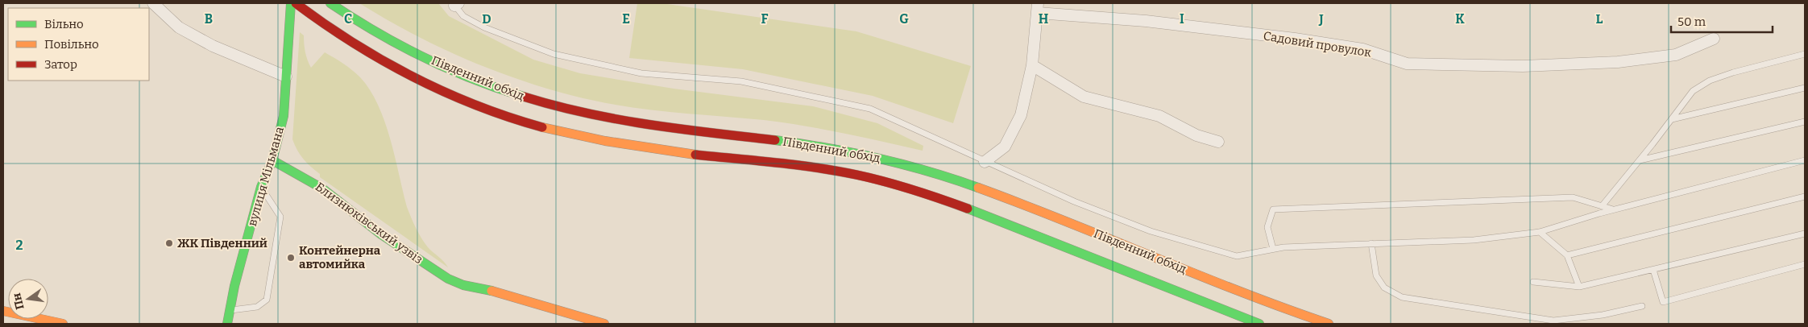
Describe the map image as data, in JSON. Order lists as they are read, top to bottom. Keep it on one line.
{"streets":{"main road":["Південний обхід","вулиця Мільмана","Близнюківський узвіз"],"street":["Садовий провулок"]},"crossings":[["вулиця Мільмана","Близнюківський узвіз"]],"places":["ЖК Південний","Контейнерна автомийка"],"legend":["Вільно","Повільно","Затор"],"scale_bar":"50 m","north":"left","grid":{"columns":["B","C","D","E","F","G","H","I","J","K","L"],"rows":["2"]}}
